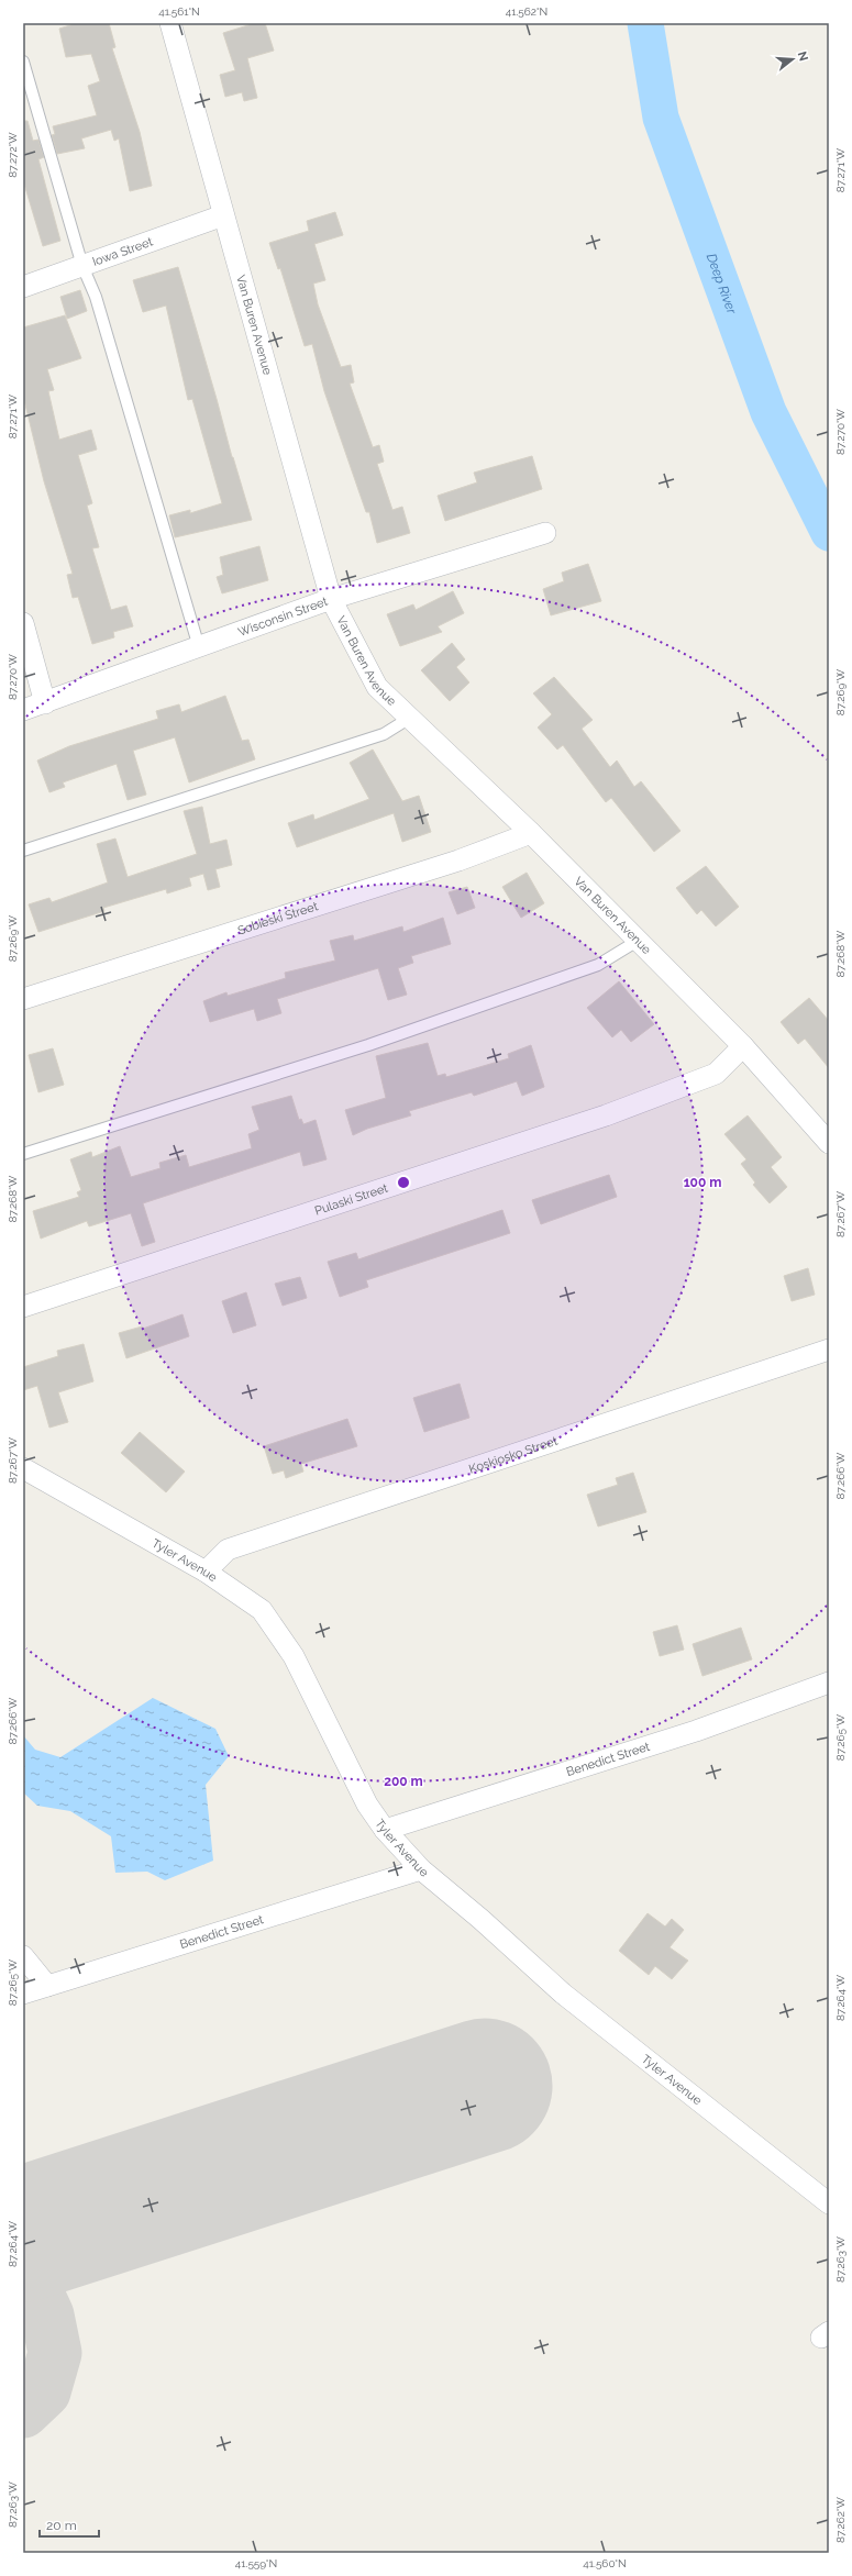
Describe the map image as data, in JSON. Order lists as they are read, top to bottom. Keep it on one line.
{"streets":{"street":["Iowa Street","Van Buren Avenue","Wisconsin Street","Sobieski Street","Pulaski Street","Koskiosko Street","Tyler Avenue","Benedict Street"]},"crossings":[["Iowa Street","Van Buren Avenue"],["Van Buren Avenue","Wisconsin Street"],["Van Buren Avenue","Sobieski Street"],["Van Buren Avenue","Pulaski Street"],["Koskiosko Street","Tyler Avenue"],["Tyler Avenue","Benedict Street"]],"water":["Deep River"],"scale_bar":"20 m","north":"right","coordinates":["41.561°N","41.562°N","87.272°W","87.271°W","87.270°W","87.269°W","87.268°W","87.267°W","87.266°W","87.265°W","87.264°W","87.263°W","87.262°W","41.559°N","41.560°N"],"rings":["100 m","200 m"]}
